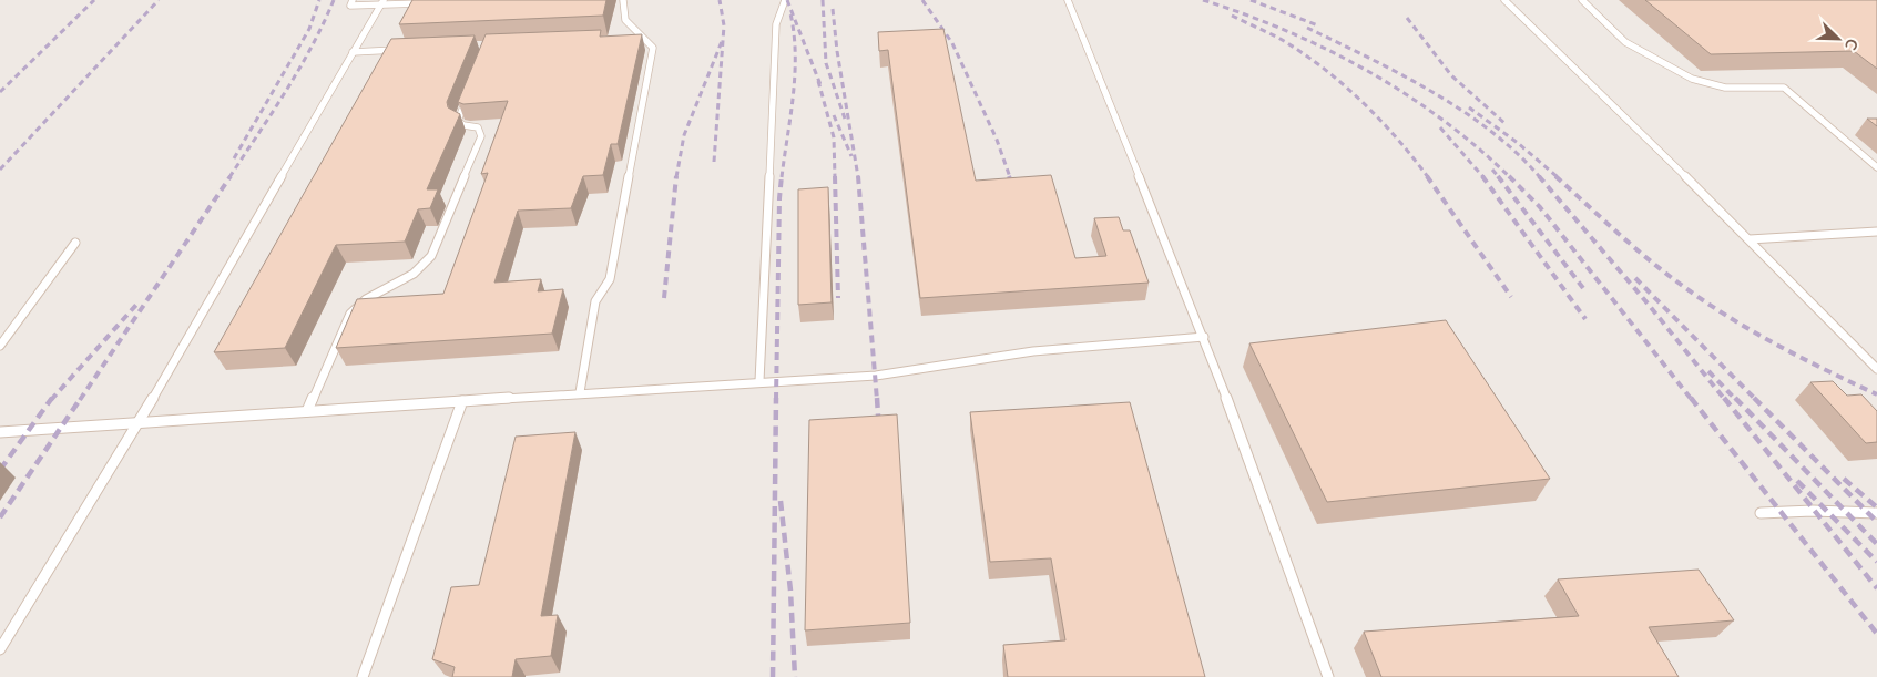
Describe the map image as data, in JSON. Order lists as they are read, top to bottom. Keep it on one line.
{"north":"bottom right"}
